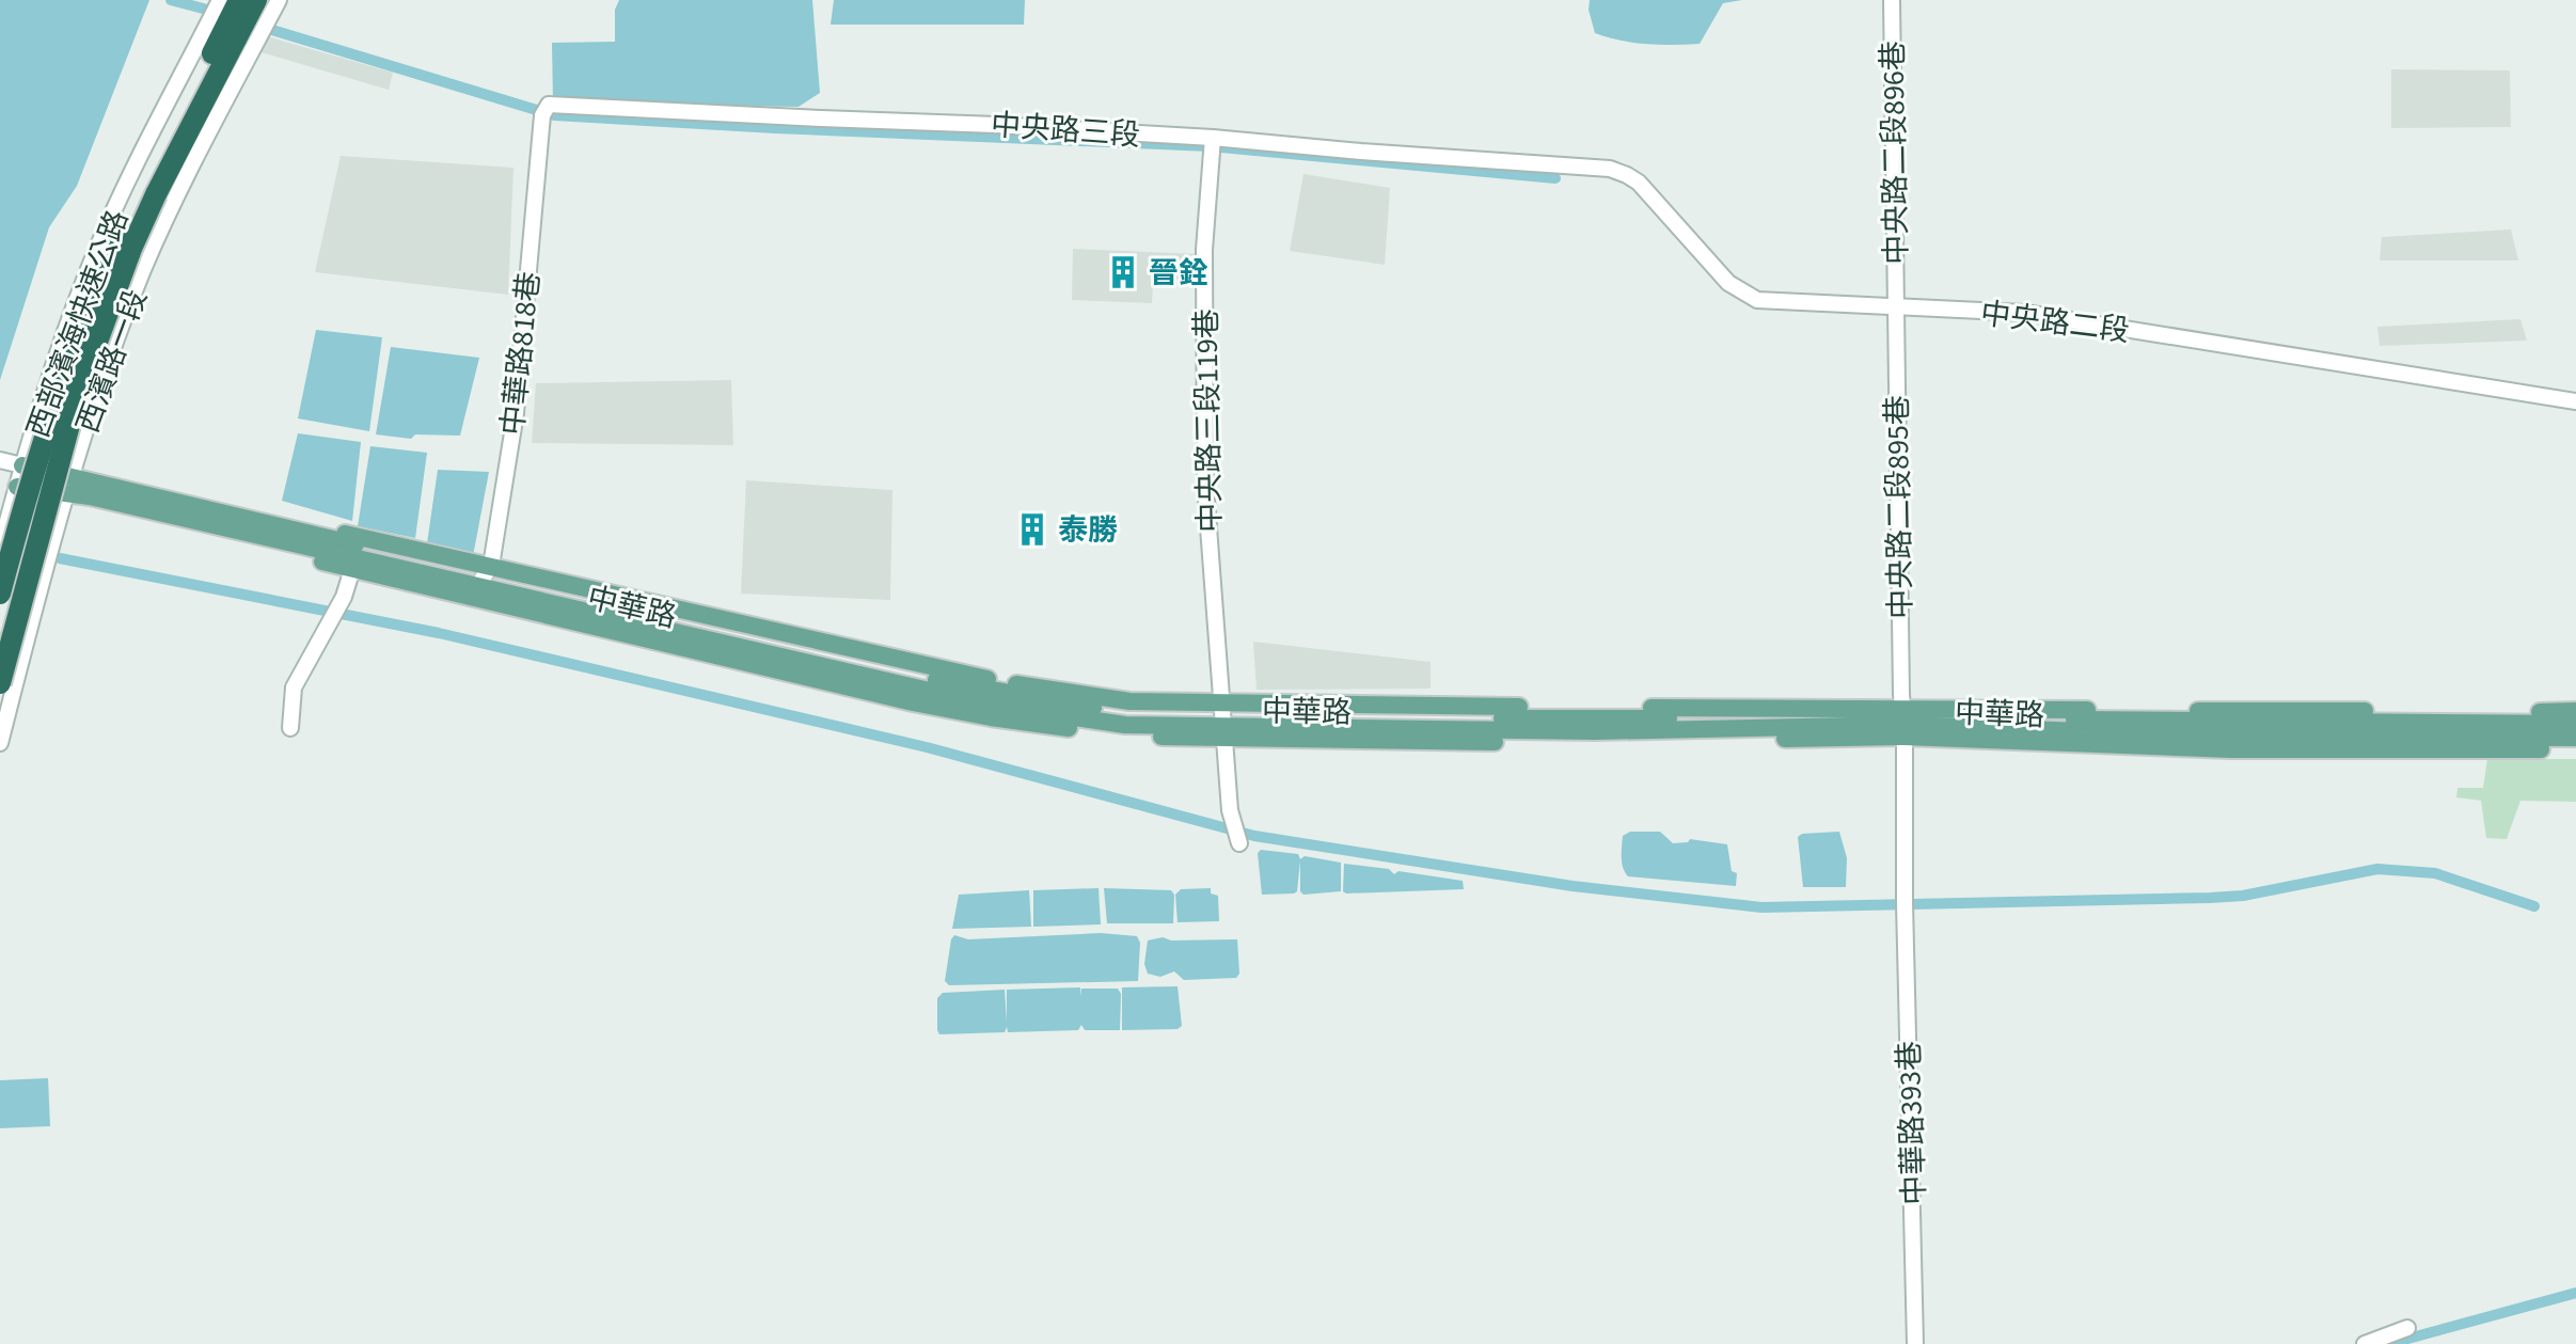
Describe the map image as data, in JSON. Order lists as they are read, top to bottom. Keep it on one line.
{"streets":{"highway":["西部濱海快速公路"],"main road":["中華路"],"street":["中央路三段","中央路二段896巷","中央路二段","中華路818巷","西濱路一段","中央路三段119巷","中央路二段895巷","中華路393巷"]},"crossings":[["中央路三段","中央路二段"],["中央路三段","中華路818巷"],["中央路三段","中央路三段119巷"],["中央路二段896巷","中央路二段"],["中央路二段896巷","中央路二段895巷"],["中央路二段","中央路二段895巷"],["中華路818巷","中華路"],["西濱路一段","中華路"],["中央路三段119巷","中華路"],["中央路二段895巷","中華路"],["中央路二段895巷","中華路393巷"],["中華路","中華路393巷"]],"places":{"building":["晉銓","泰勝"]}}
